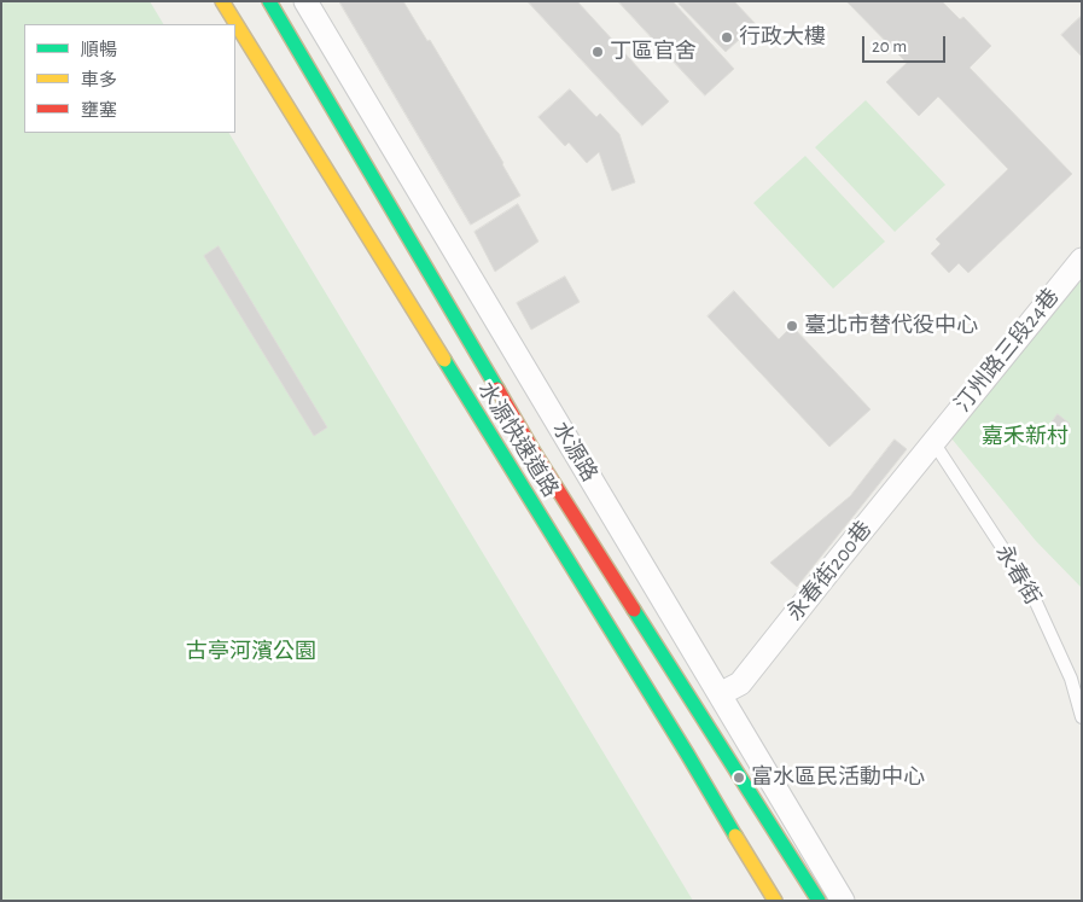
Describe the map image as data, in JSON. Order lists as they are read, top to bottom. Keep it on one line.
{"streets":{"highway":["水源快速道路"],"street":["汀州路三段24巷","水源路","永春街200巷"],"lane":["永春街"]},"crossings":[["汀州路三段24巷","永春街200巷"],["汀州路三段24巷","永春街"],["水源路","永春街200巷"],["永春街200巷","永春街"]],"parks":["嘉禾新村","古亭河濱公園"],"places":["行政大樓","丁區官舍","臺北市替代役中心","富水區民活動中心"],"legend":["順暢","車多","壅塞"],"scale_bar":"20 m"}
